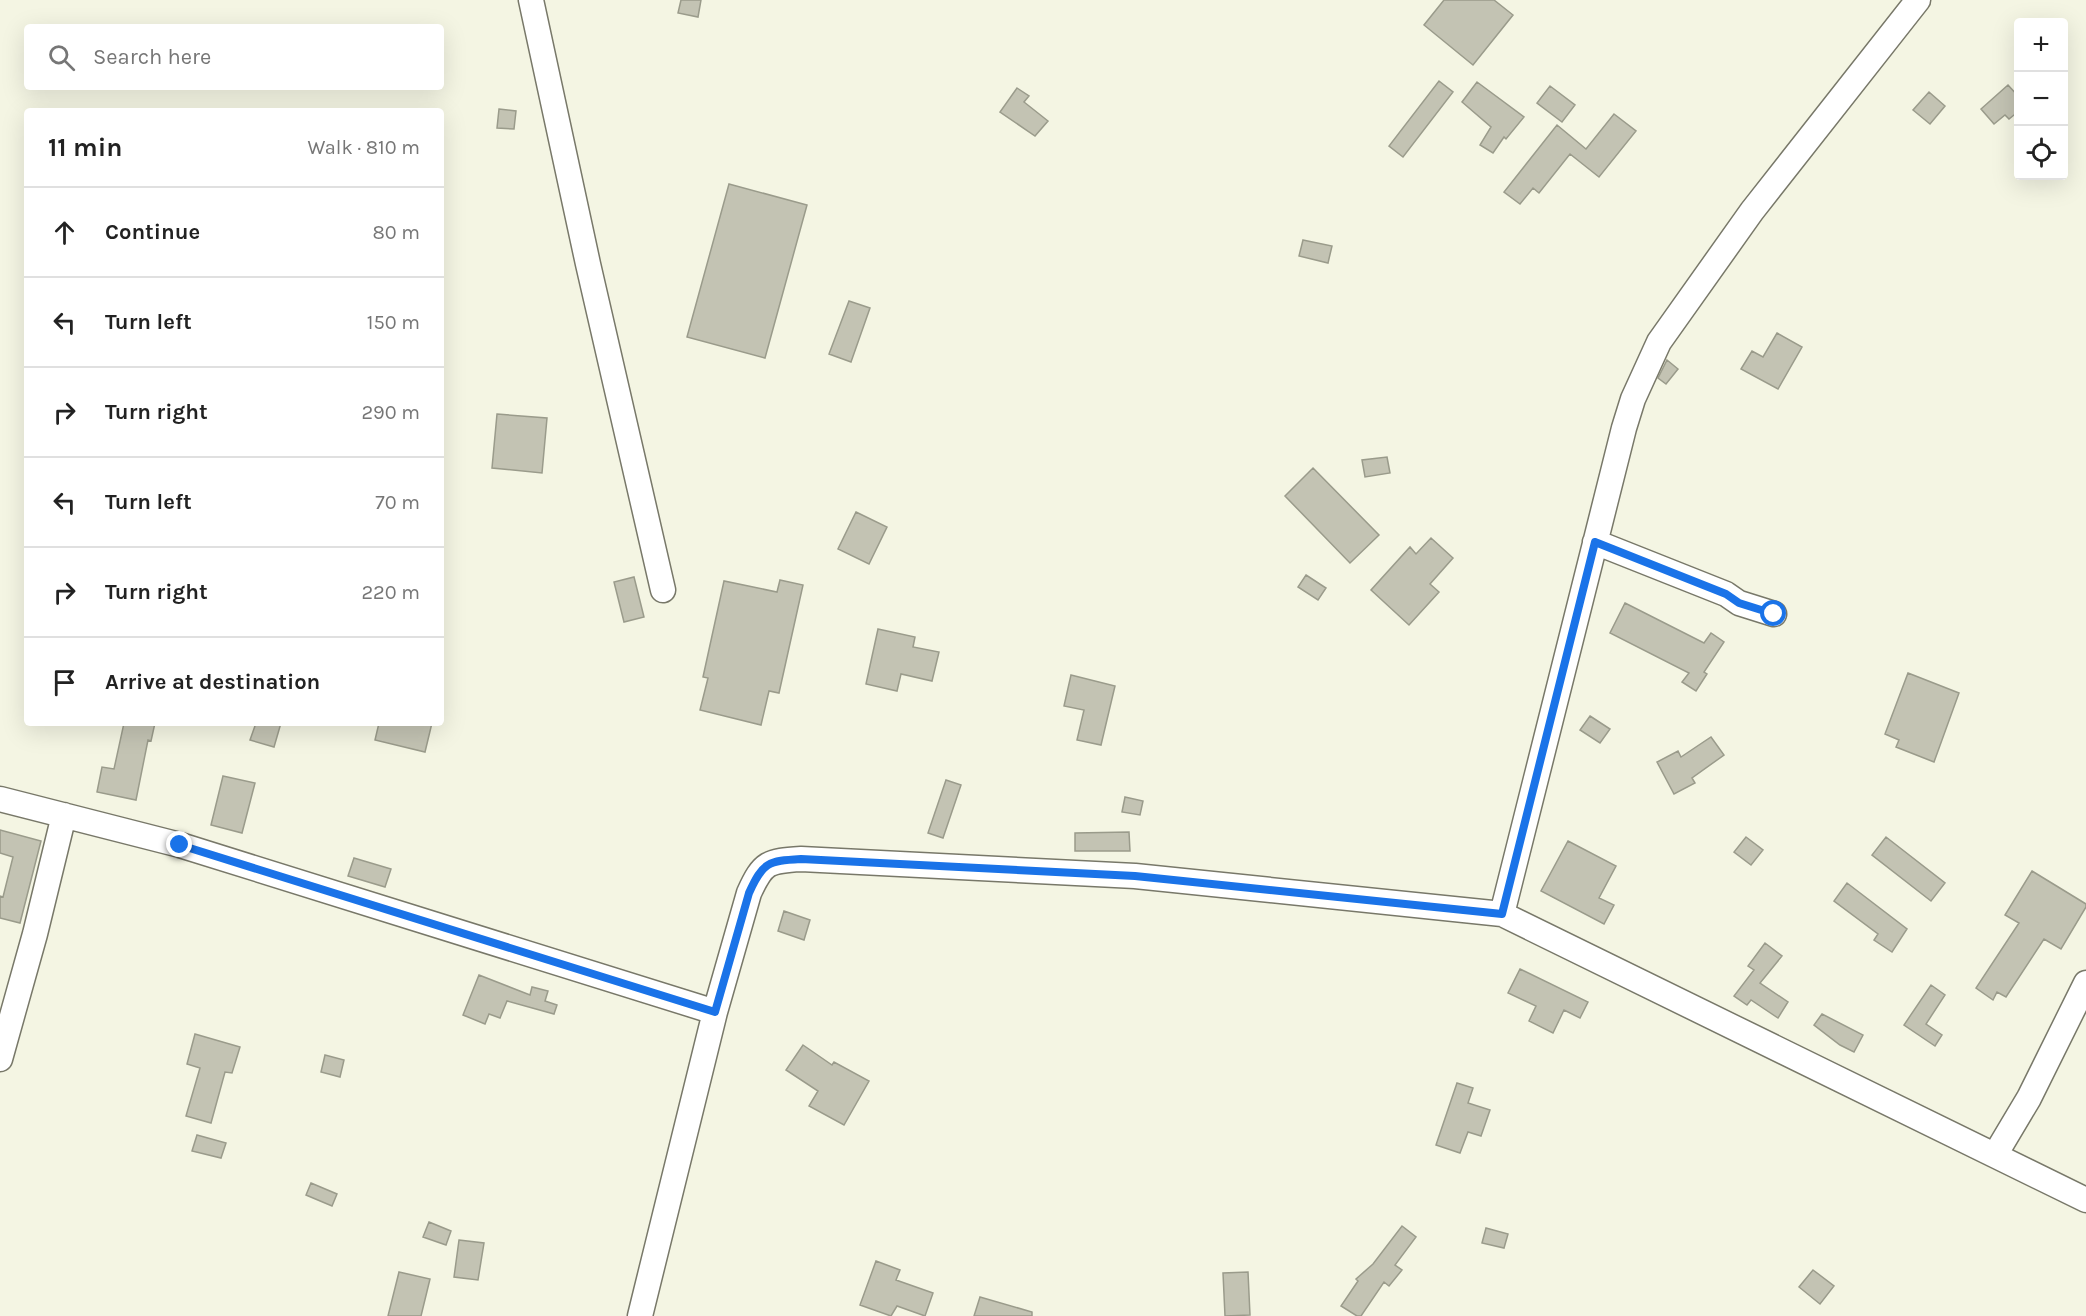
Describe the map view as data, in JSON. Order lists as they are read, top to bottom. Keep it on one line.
{"page":{"map_buttons":["+","−"],"search":"Search here","heading":["11 min","Walk · 810 m"],"list":[["Continue","80 m"],["Turn left","150 m"],["Turn right","290 m"],["Turn left","70 m"],["Turn right","220 m"],"Arrive at destination"]}}
